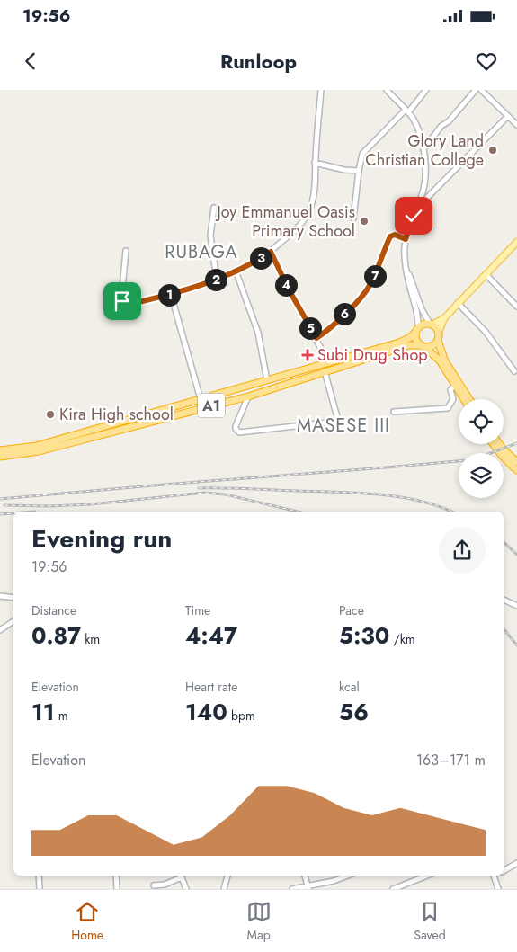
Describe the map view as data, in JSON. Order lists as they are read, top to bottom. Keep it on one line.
{"streets":{"highway":["A1"]},"districts":["RUBAGA","MASESE III"],"places":{"other":["Glory Land Christian College","Joy Emmanuel Oasis Primary School","Kira High school"],"health":["Subi Drug Shop"]},"page":{"status":"19:56","header":"Runloop","pins":["3","7","2","4","1","6","5"],"heading":["Evening run","19:56"],"stats":[["Distance","0.87 km"],["Time","4:47"],["Pace","5:30 /km"],["Elevation","11 m"],["Heart rate","140 bpm"],["kcal","56"]],"chart":["Elevation","163–171 m"],"tabs":["Home","Map","Saved"]}}
